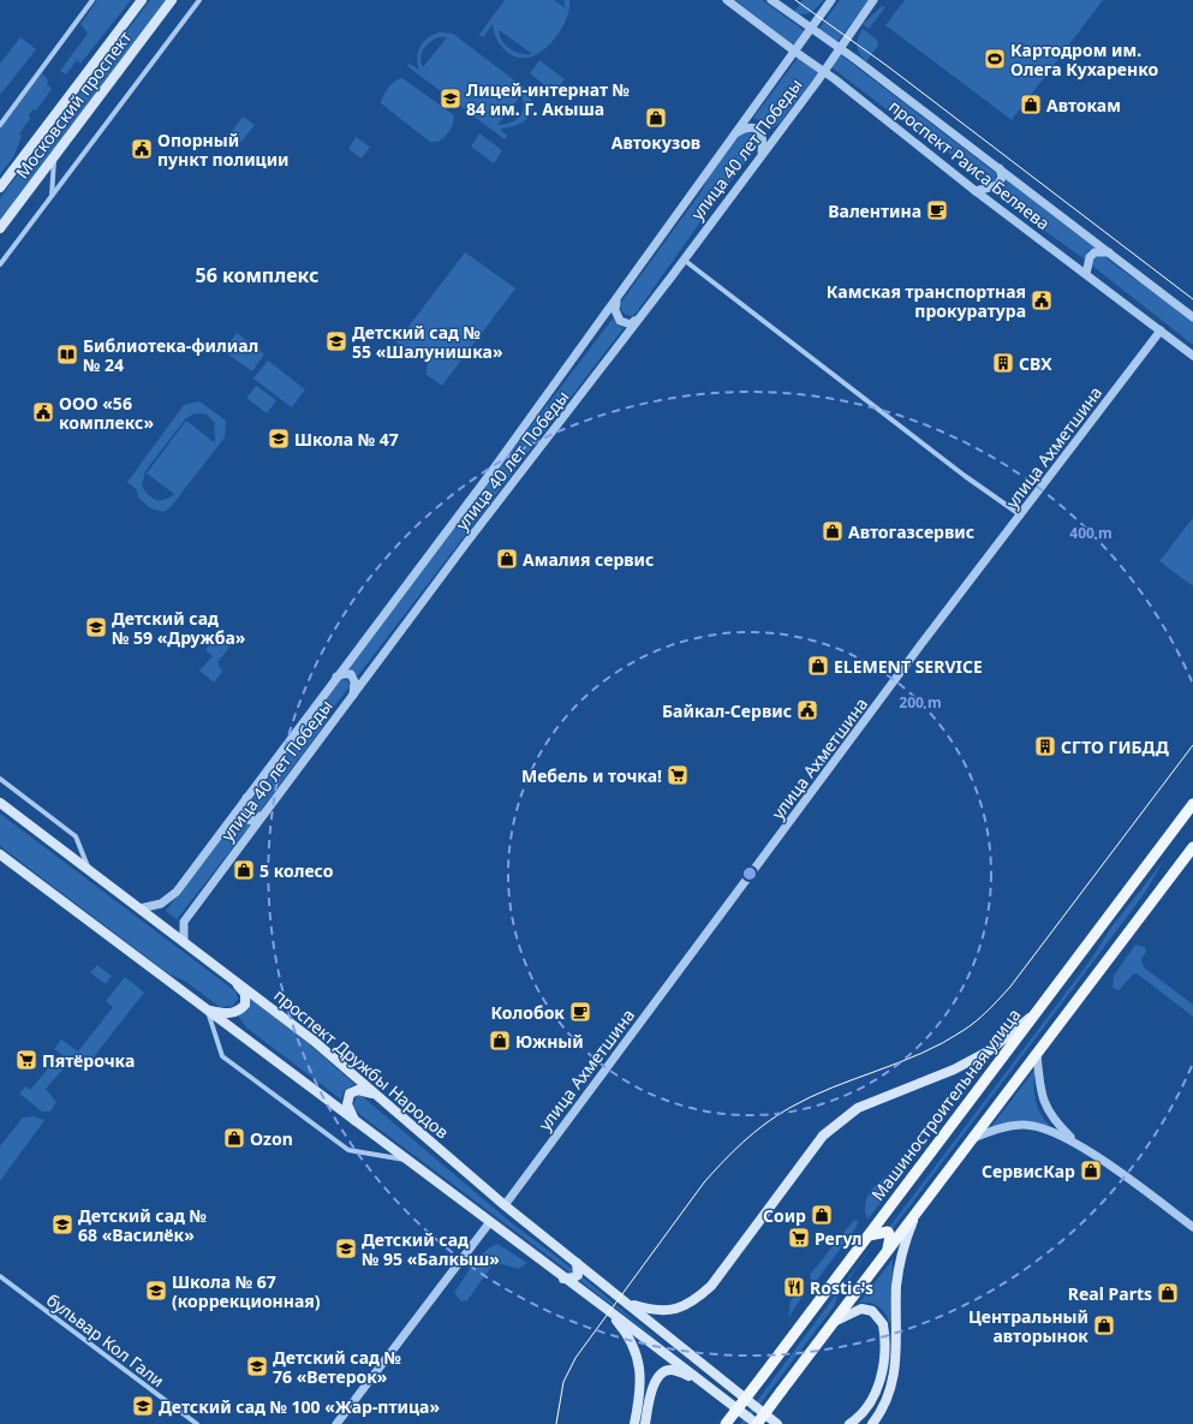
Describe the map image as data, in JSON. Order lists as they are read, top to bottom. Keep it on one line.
{"streets":{"main road":["Московский проспект","проспект Дружбы Народов","Машиностроительная улица"],"street":["улица 40 лет Победы","проспект Раиса Беляева","улица Ахметшина","бульвар Кол Гали"]},"crossings":[["улица 40 лет Победы","проспект Раиса Беляева"],["улица 40 лет Победы","проспект Дружбы Народов"],["проспект Раиса Беляева","улица Ахметшина"],["улица Ахметшина","проспект Дружбы Народов"]],"districts":["56 комплекс"],"places":{"sports":["Картодром им. Олега Кухаренко"],"school or university":["Лицей-интернат № 84 им. Г. Акыша","Детский сад № 55 «Шалунишка»","Школа № 47","Детский сад № 59 «Дружба»","Детский сад № 68 «Василёк»","Детский сад № 95 «Балкыш»","Школа № 67 (коррекционная)","Детский сад № 76 «Ветерок»","Детский сад № 100 «Жар-птица»"],"shop":["Автокам","Автокузов","Автогазсервис","Амалия сервис","ELEMENT SERVICE","5 колесо","Южный","Ozon","СервисКар","Соир","Real Parts","Центральный авторынок"],"public building":["Опорный пункт полиции","Камская транспортная прокуратура","ООО «56 комплекс»","Байкал-Сервис"],"cafe":["Валентина","Колобок"],"library":["Библиотека-филиал № 24"],"building":["СВХ","СГТО ГИБДД"],"supermarket":["Мебель и точка!","Пятёрочка","Регул"],"restaurant":["Rostic's"]},"rings":["400 m","200 m"]}
